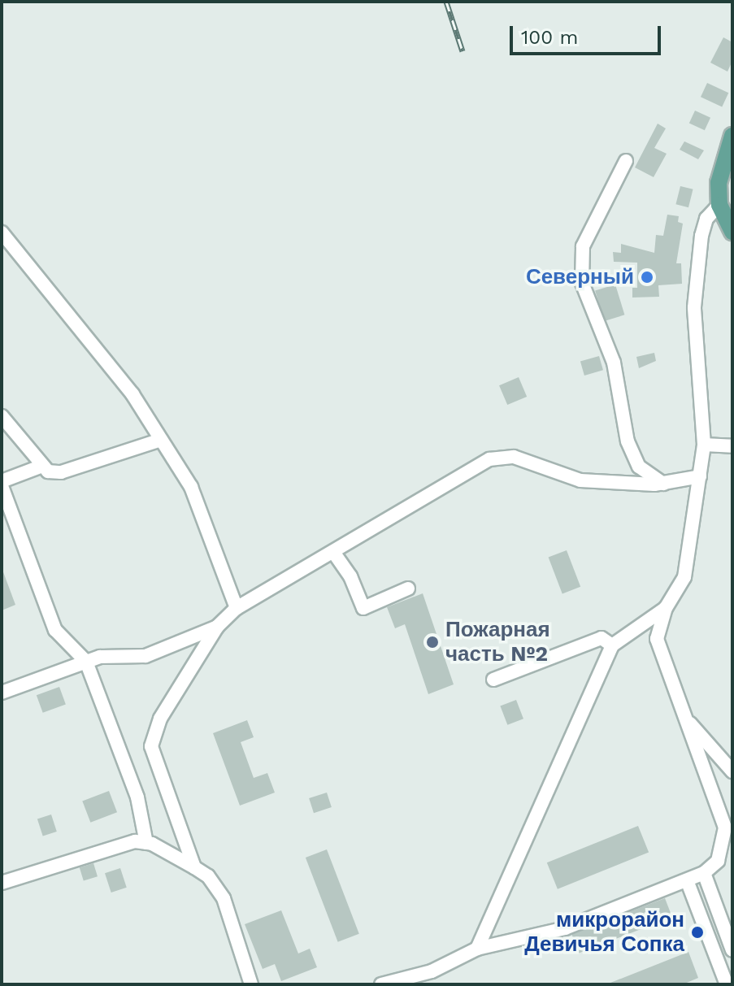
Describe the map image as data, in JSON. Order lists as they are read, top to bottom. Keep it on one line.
{"places":["Северный","Пожарная часть №2","микрорайон Девичья Сопка"],"scale_bar":"100 m"}
